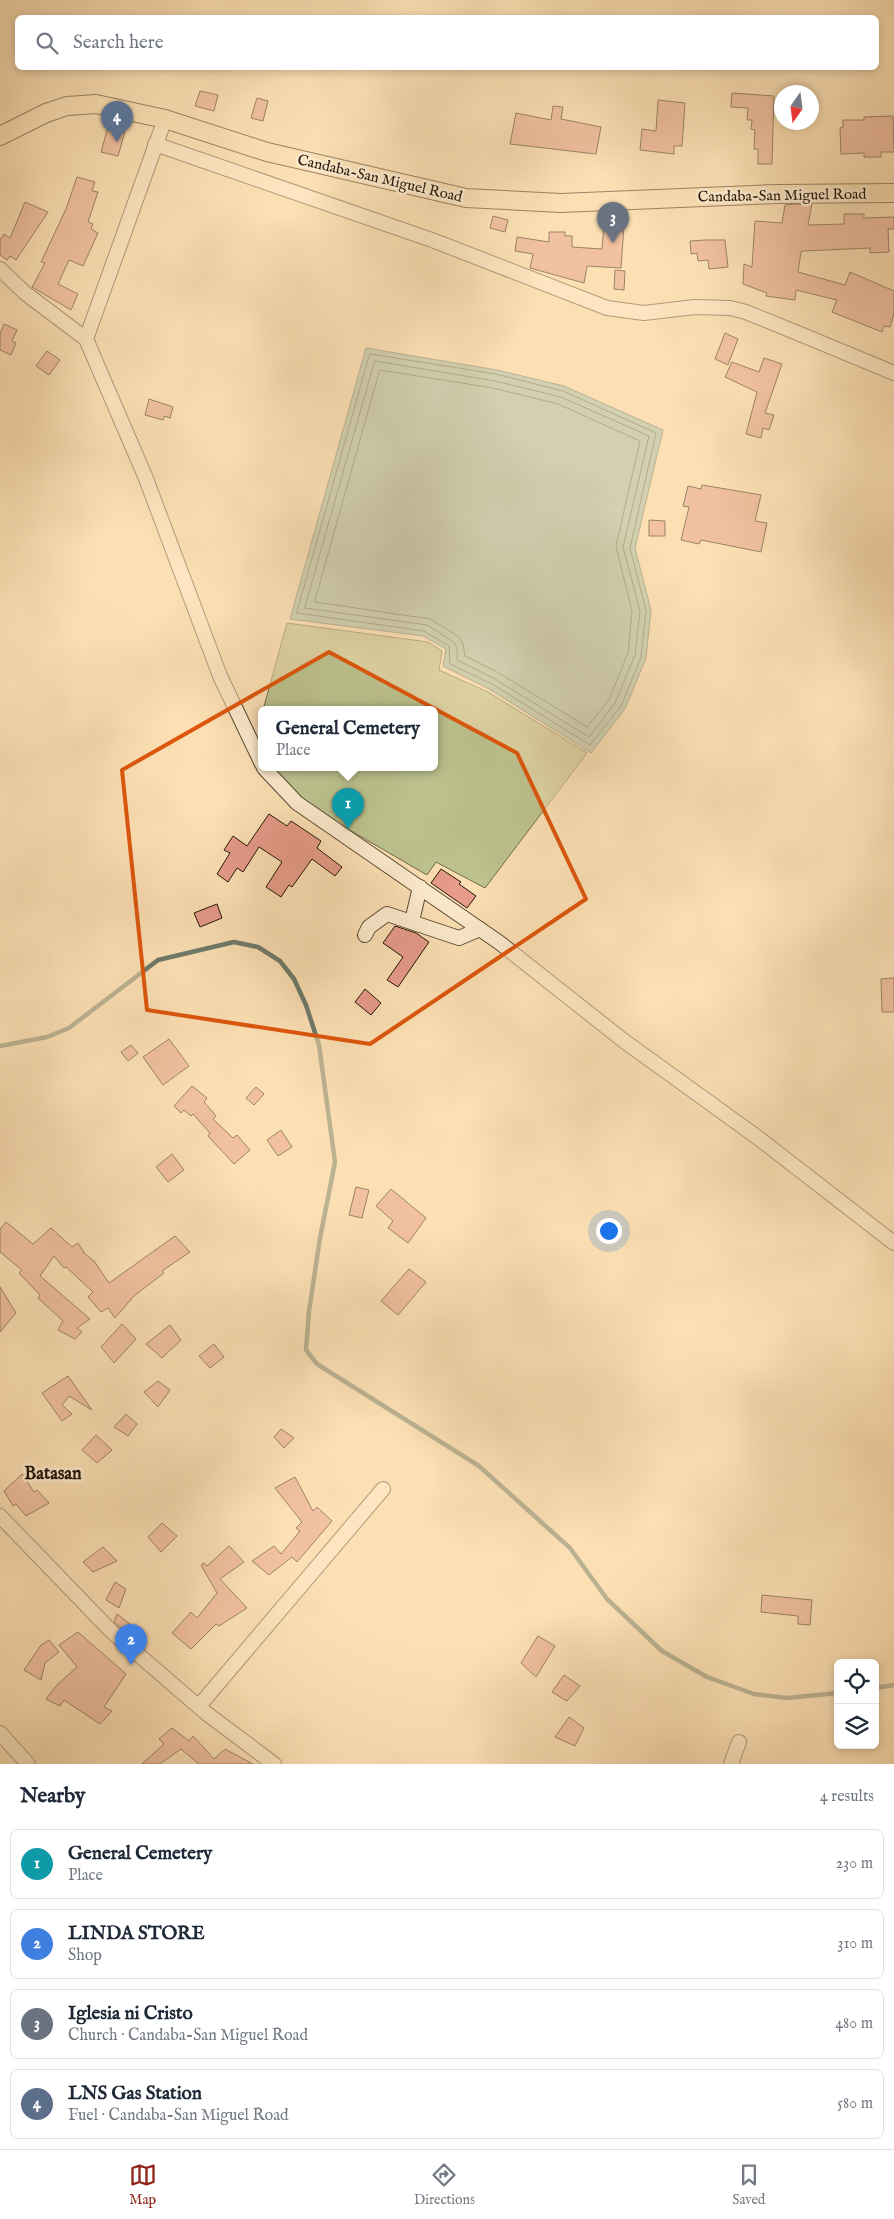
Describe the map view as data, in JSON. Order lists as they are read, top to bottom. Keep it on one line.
{"streets":{"main road":["Candaba-San Miguel Road"]},"districts":["Batasan"],"north":"bottom","page":{"search":"Search here","pins":["4","3","1","2"],"popup":["General Cemetery","Place"],"heading":["Nearby","4 results"],"list":[{"mark":"1","name":"General Cemetery","note":"Place","value":"230 m"},{"mark":"2","name":"LINDA STORE","note":"Shop","value":"310 m"},{"mark":"3","name":"Iglesia ni Cristo","note":"Church · Candaba-San Miguel Road","value":"480 m"},{"mark":"4","name":"LNS Gas Station","note":"Fuel · Candaba-San Miguel Road","value":"580 m"}],"nav":["Map","Directions","Saved"]}}
